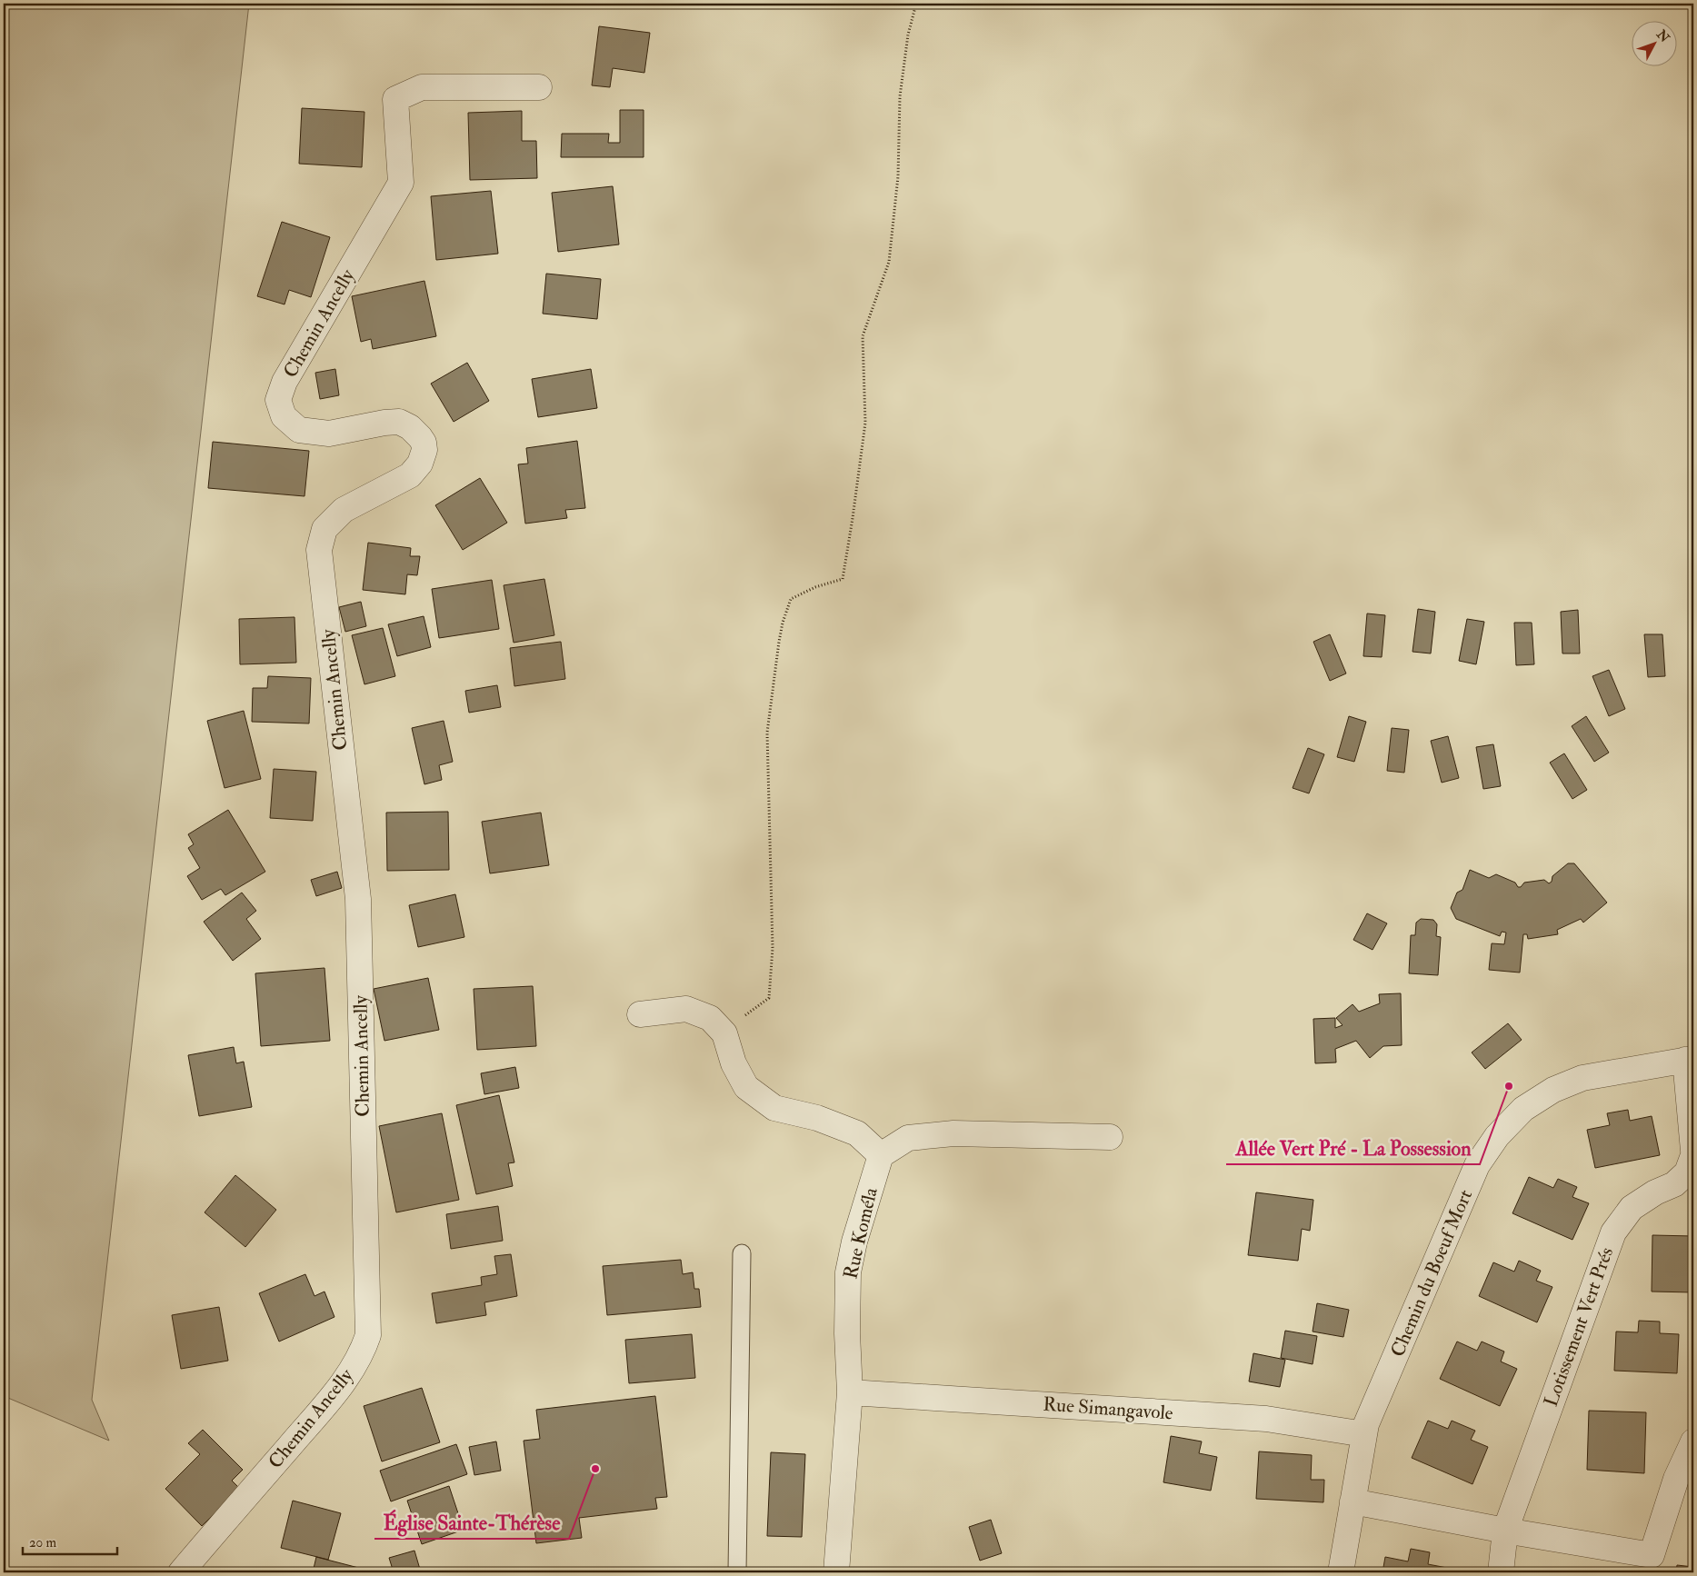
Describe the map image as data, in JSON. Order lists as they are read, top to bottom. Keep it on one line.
{"streets":{"street":["Chemin Ancelly","Rue Koméla","Chemin du Boeuf Mort","Lotissement Vert Prés","Rue Simangavole"]},"crossings":[["Rue Koméla","Rue Simangavole"],["Chemin du Boeuf Mort","Rue Simangavole"]],"places":["Allée Vert Pré - La Possession","Église Sainte-Thérèse"],"scale_bar":"20 m","north":"top right"}
